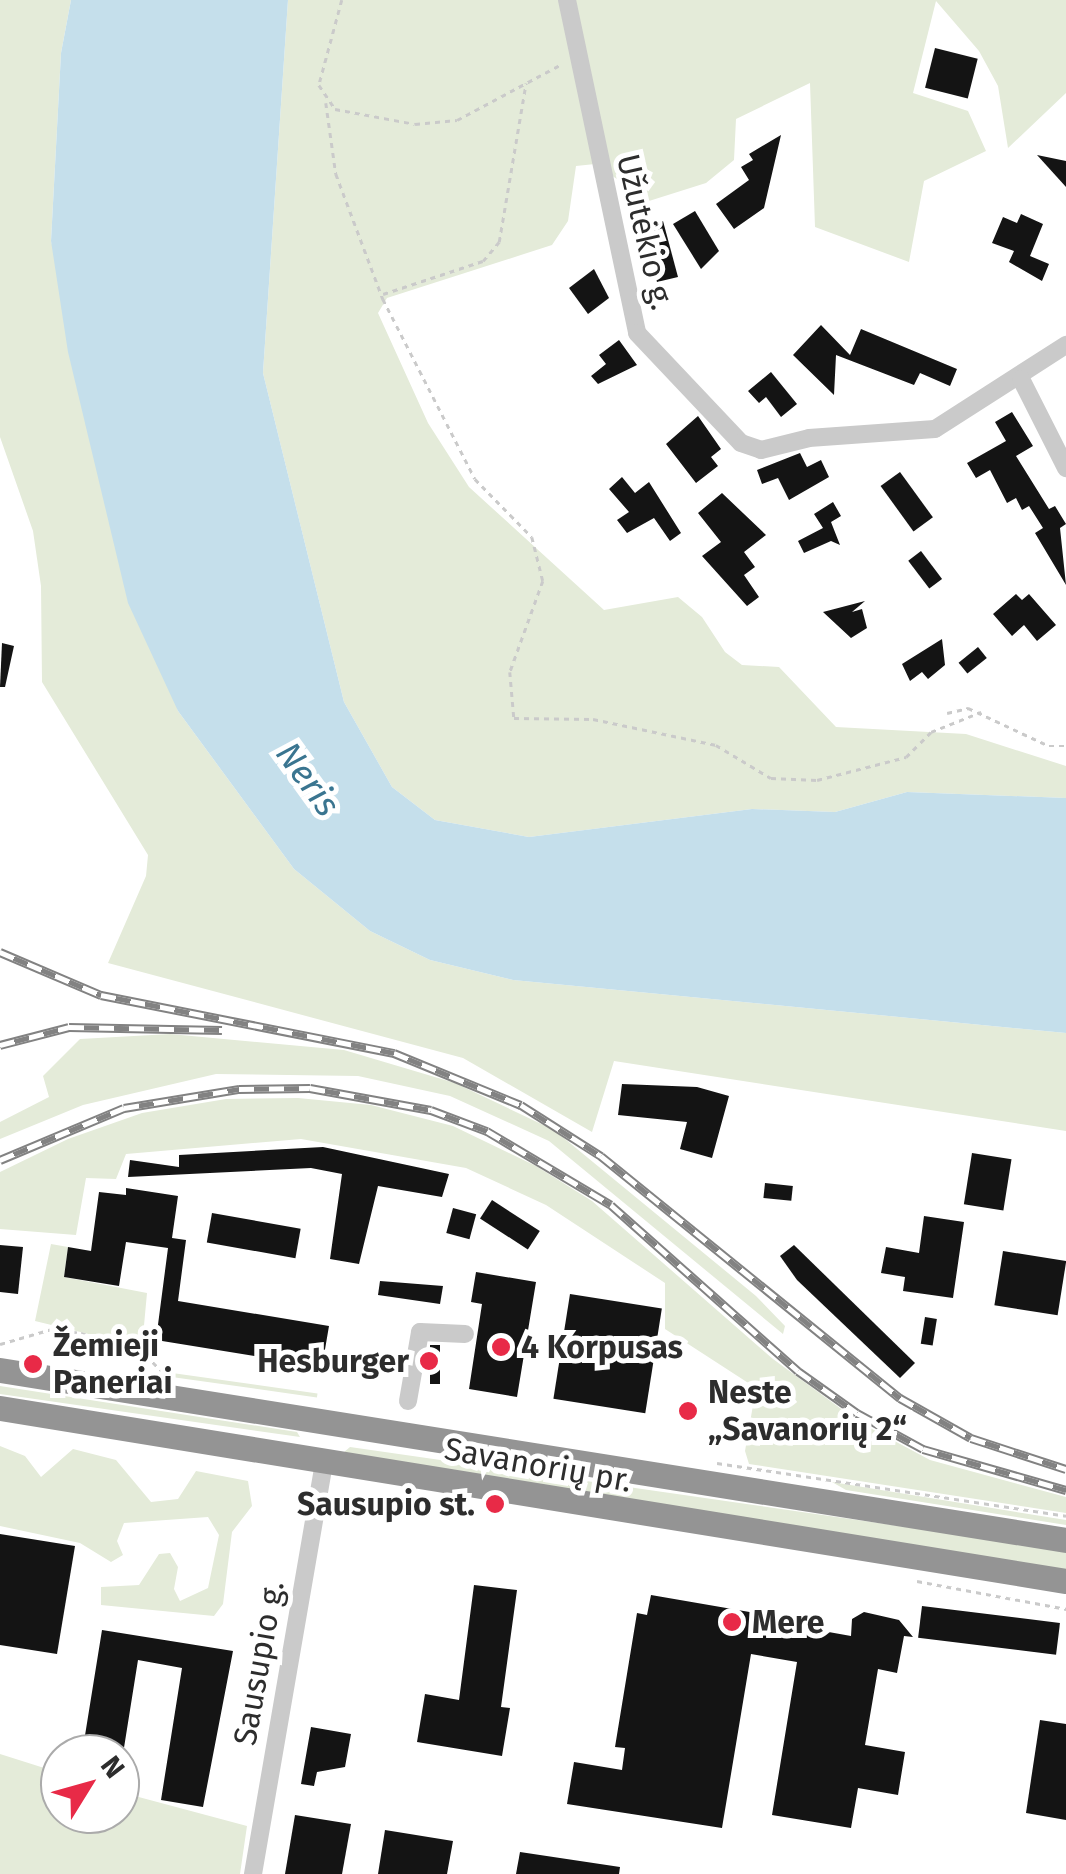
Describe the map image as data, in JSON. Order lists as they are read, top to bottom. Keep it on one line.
{"streets":{"highway":["Savanorių pr."],"street":["Užutėkio g.","Sausupio g."]},"crossings":[["Savanorių pr.","Sausupio g."]],"water":["Neris"],"places":["4 Korpusas","Hesburger","Žemieji Paneriai","Neste „Savanorių 2“","Sausupio st.","Mere"],"north":"top right"}
